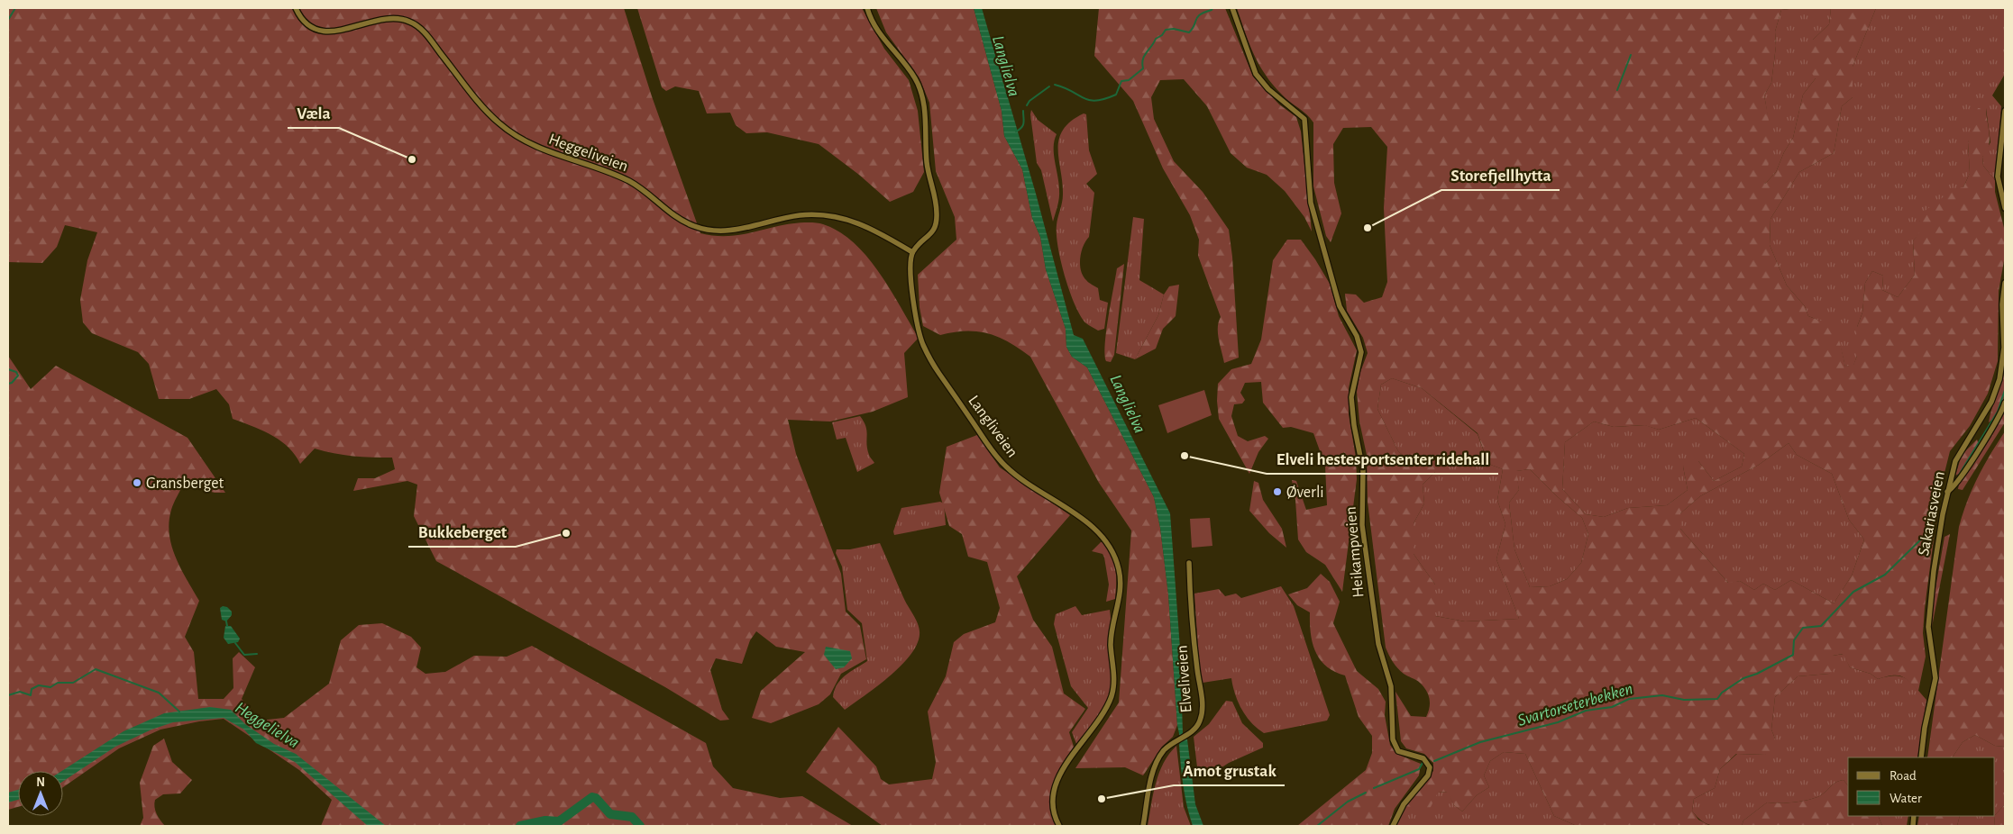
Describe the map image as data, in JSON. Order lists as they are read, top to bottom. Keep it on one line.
{"streets":{"street":["Heggeliveien","Langliveien","Sakariasveien","Heikampveien","Elveliveien"]},"crossings":[["Heggeliveien","Langliveien"]],"water":["Langlielva","Svartorseterbekken","Heggelielva"],"places":["Væla","Storefjellhytta","Elveli hestesportsenter ridehall","Gransberget","Øverli","Bukkeberget","Åmot grustak"],"legend":["Road","Water"],"north":"top"}
